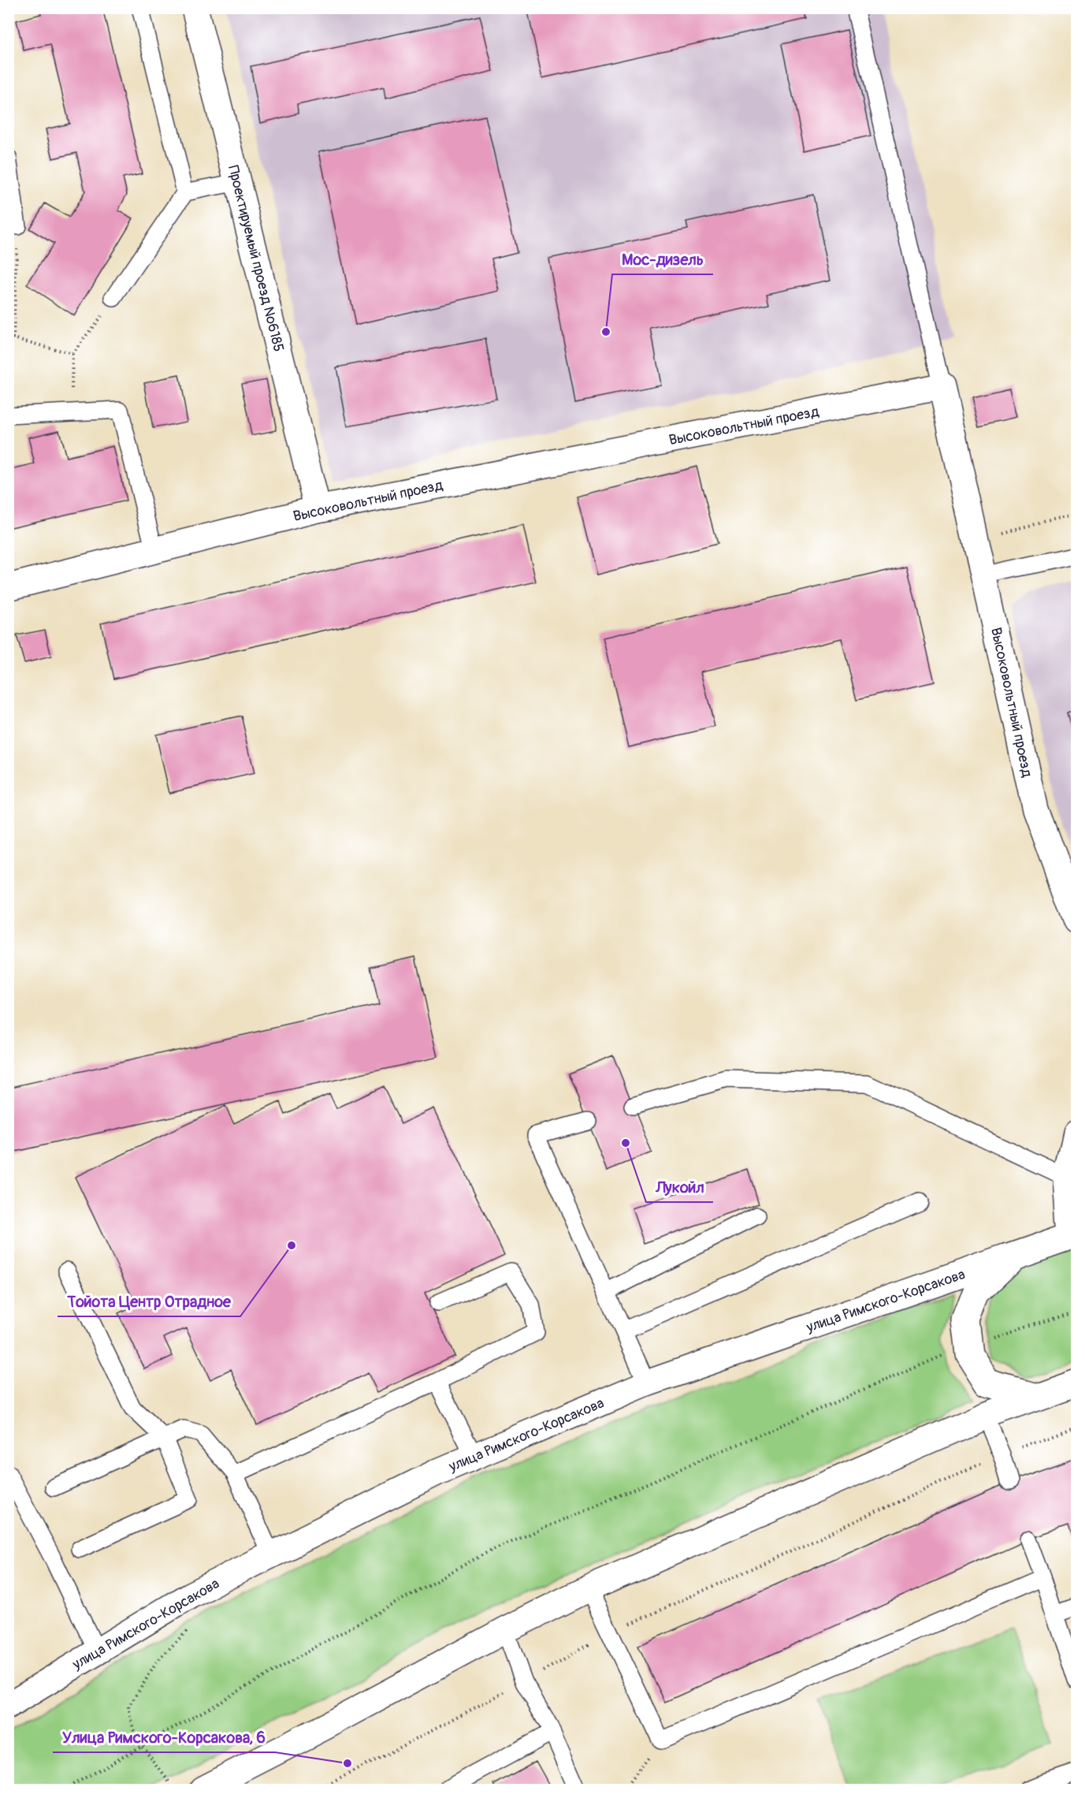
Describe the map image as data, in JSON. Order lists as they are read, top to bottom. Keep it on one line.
{"streets":{"street":["Проектируемый проезд №6185","Высоковольтный проезд","улица Римского-Корсакова"]},"crossings":[["Проектируемый проезд №6185","Высоковольтный проезд"]],"places":["Мос-дизель","Лукойл","Тойота Центр Отрадное","Улица Римского-Корсакова, 6"]}
